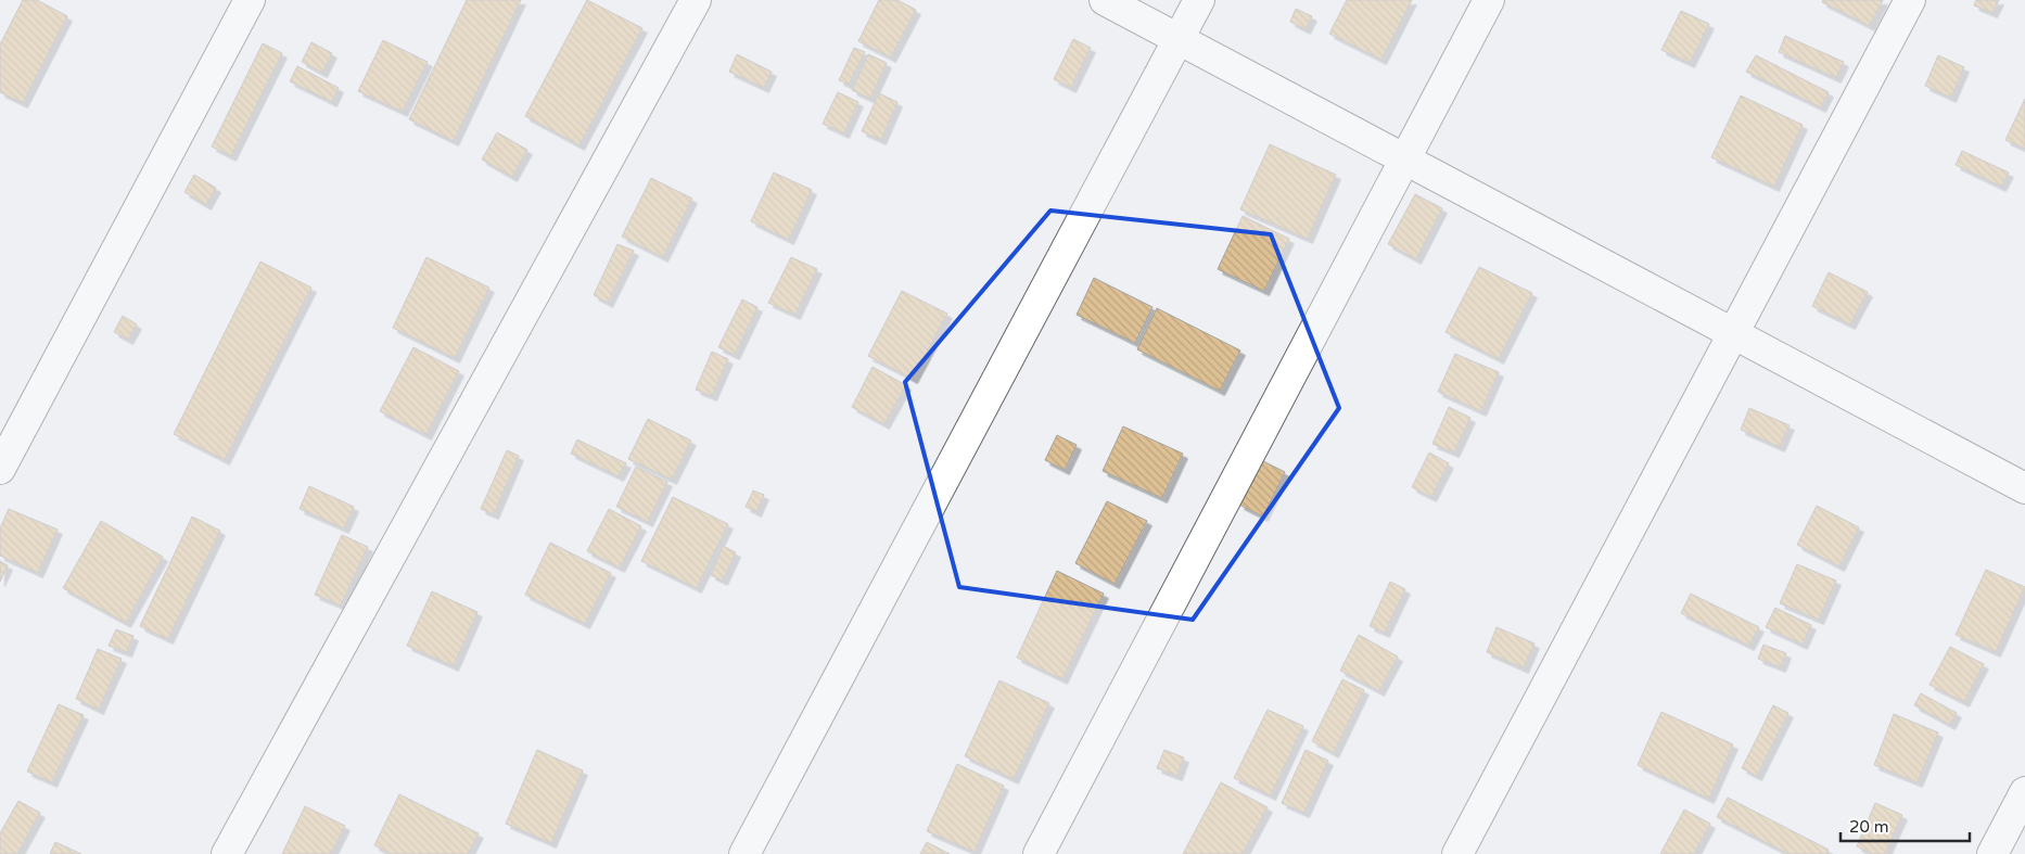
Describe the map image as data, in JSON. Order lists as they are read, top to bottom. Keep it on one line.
{"scale_bar":"20 m"}
